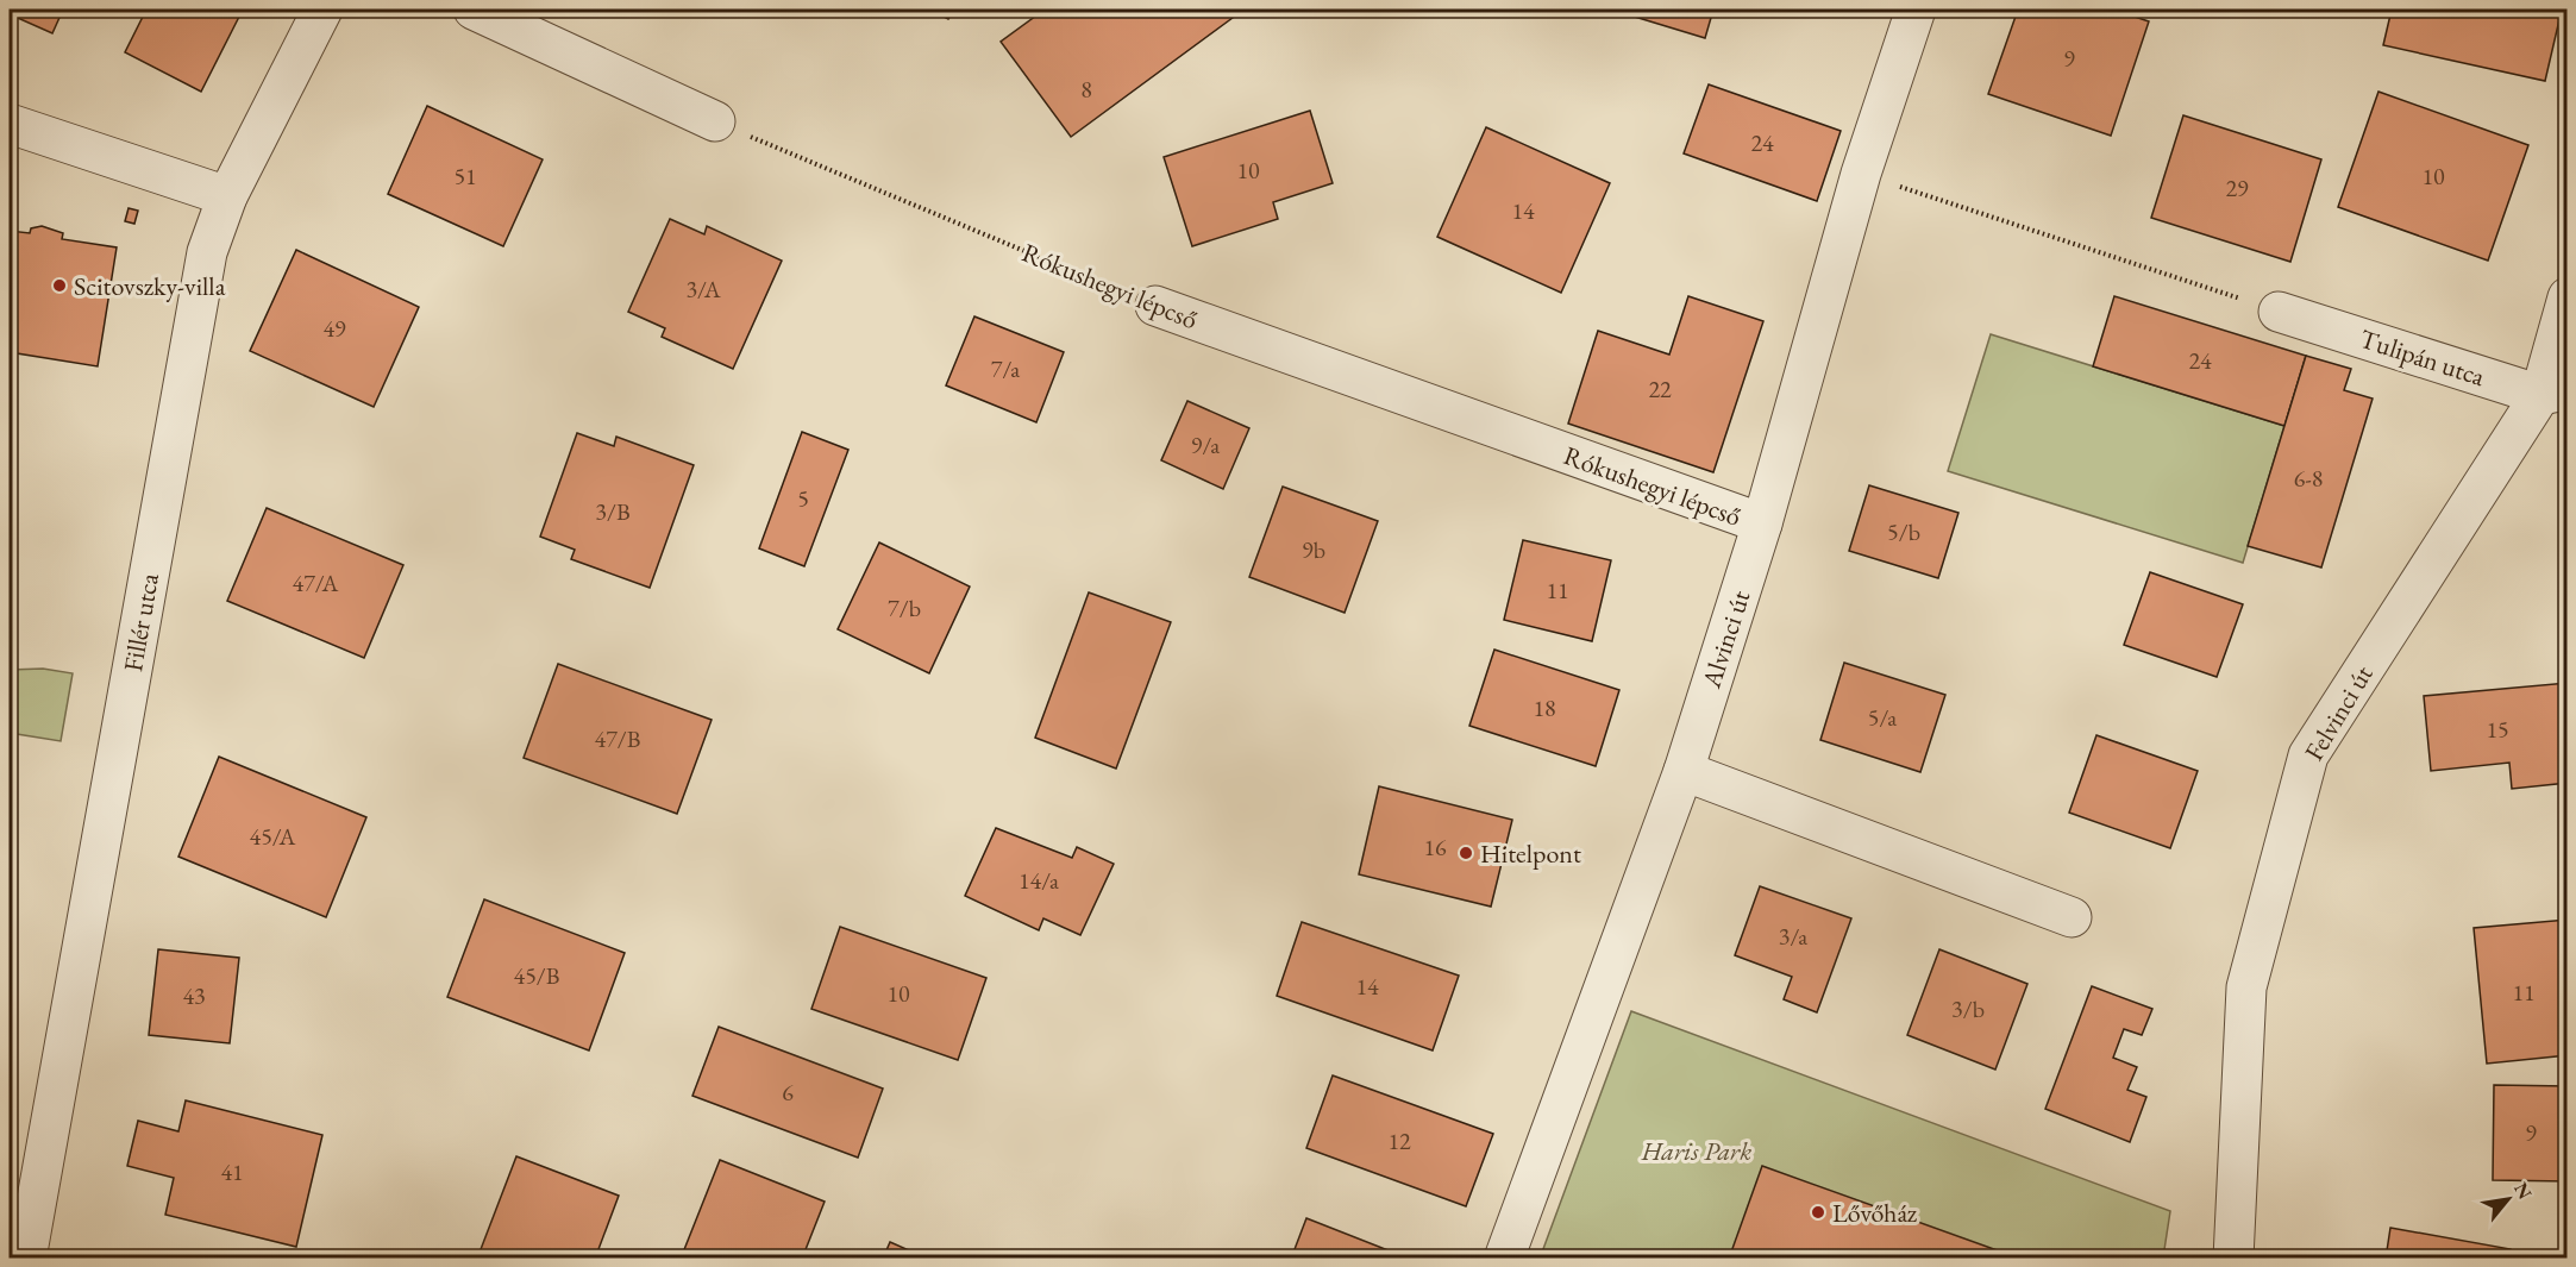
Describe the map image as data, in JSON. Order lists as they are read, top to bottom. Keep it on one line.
{"streets":{"street":["Rókushegyi lépcső","Tulipán utca","Fillér utca","Alvinci út","Felvinci út"]},"crossings":[["Rókushegyi lépcső","Alvinci út"],["Tulipán utca","Felvinci út"]],"parks":["Haris Park"],"places":["Scitovszky-villa","Hitelpont","Lővőház"],"house_numbers":["9","8","24","10","51","10","29","14","3/A","49","24","7/a","22","9/a","6-8","5","3/B","5/b","9b","47/A","11","7/b","18","5/a","15","47/B","45/A","16","14/a","3/a","45/B","14","11","10","43","3/b","6","9","12","41"],"north":"top right"}
